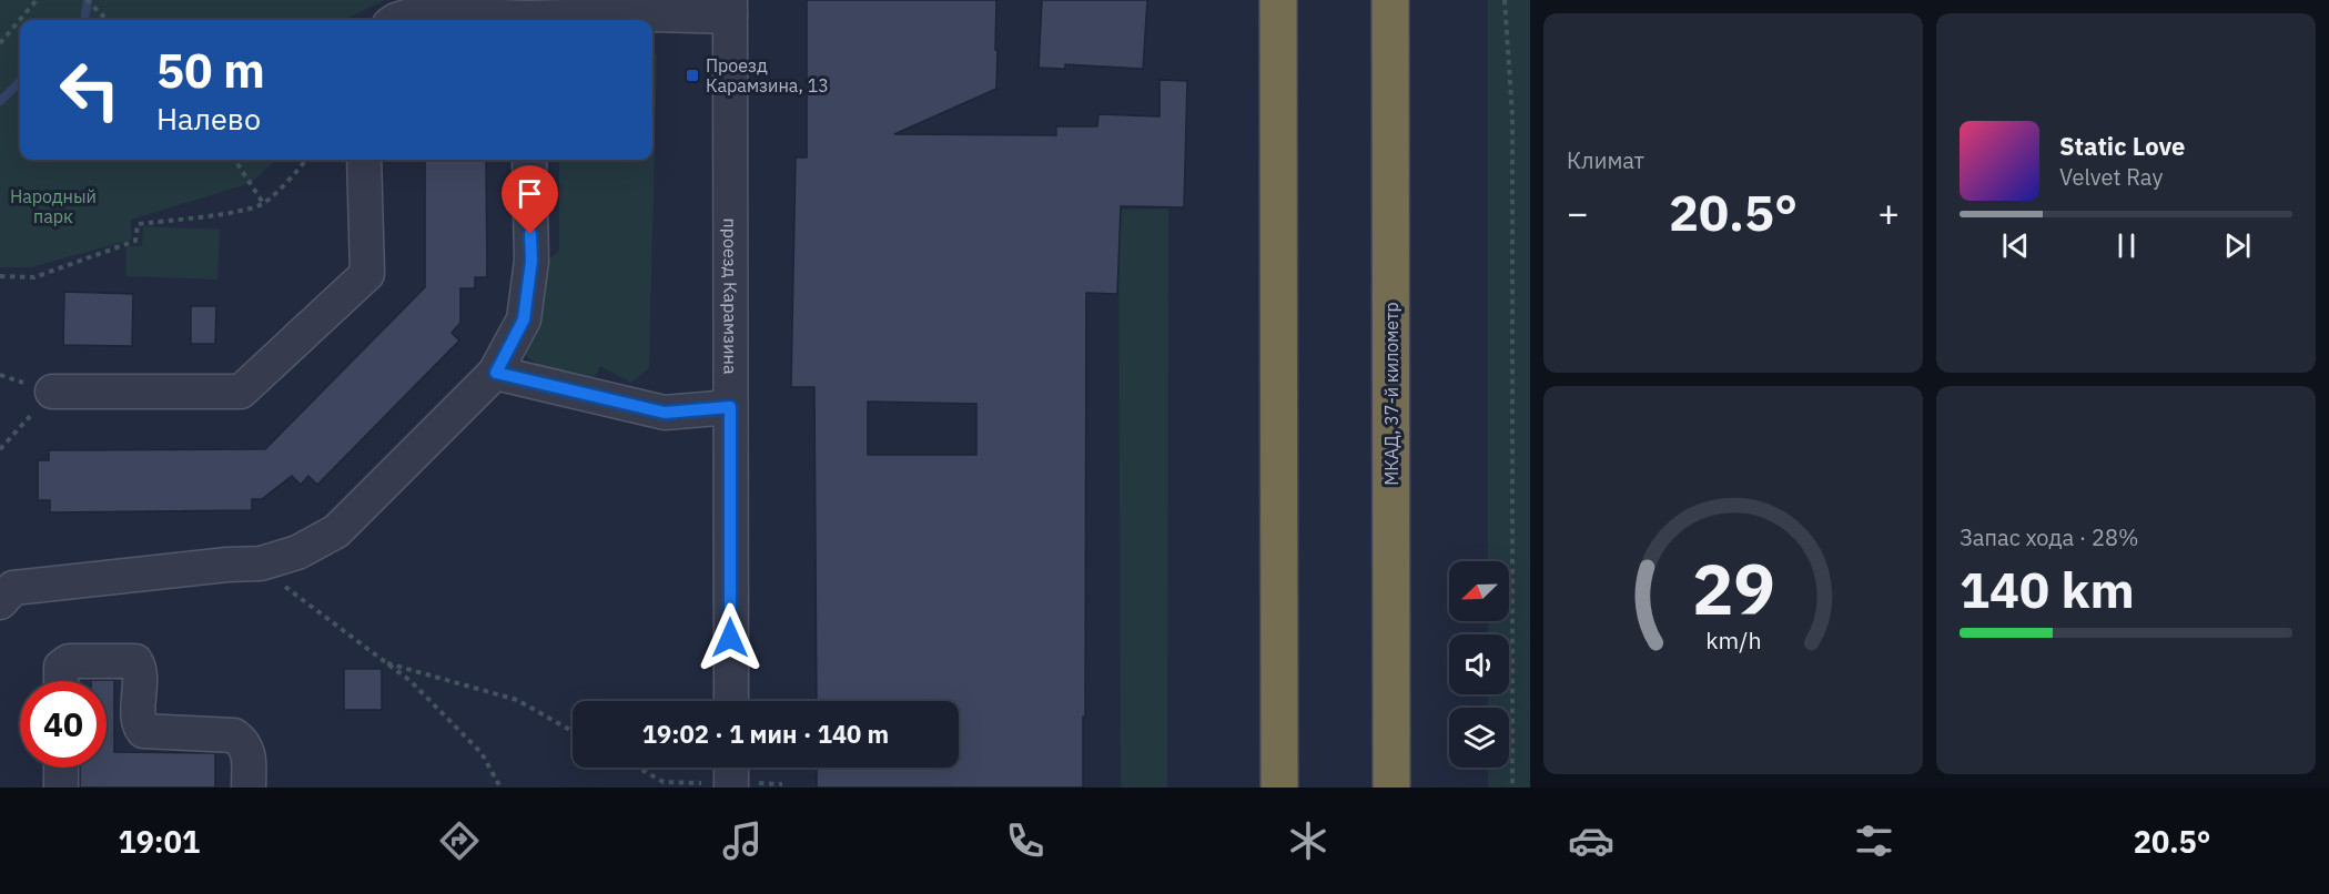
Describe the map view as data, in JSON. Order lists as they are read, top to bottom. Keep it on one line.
{"streets":{"highway":["МКАД, 37-й километр"],"street":["проезд Карамзина"]},"parks":["Народный парк"],"places":{"transit":["Проезд Карамзина, 13"]},"north":"bottom left","page":{"tile":["Климат",["Запас хода · 28%","140 km"]],"turn":["50 m","Налево"],"song":["Static Love","Velvet Ray"],"heat":["−","20.5°","+"],"limit":"40","trip":"19:02 · 1 мин · 140 m","tabs":["19:01","20.5°"],"gauge":["29","km/h"]}}
